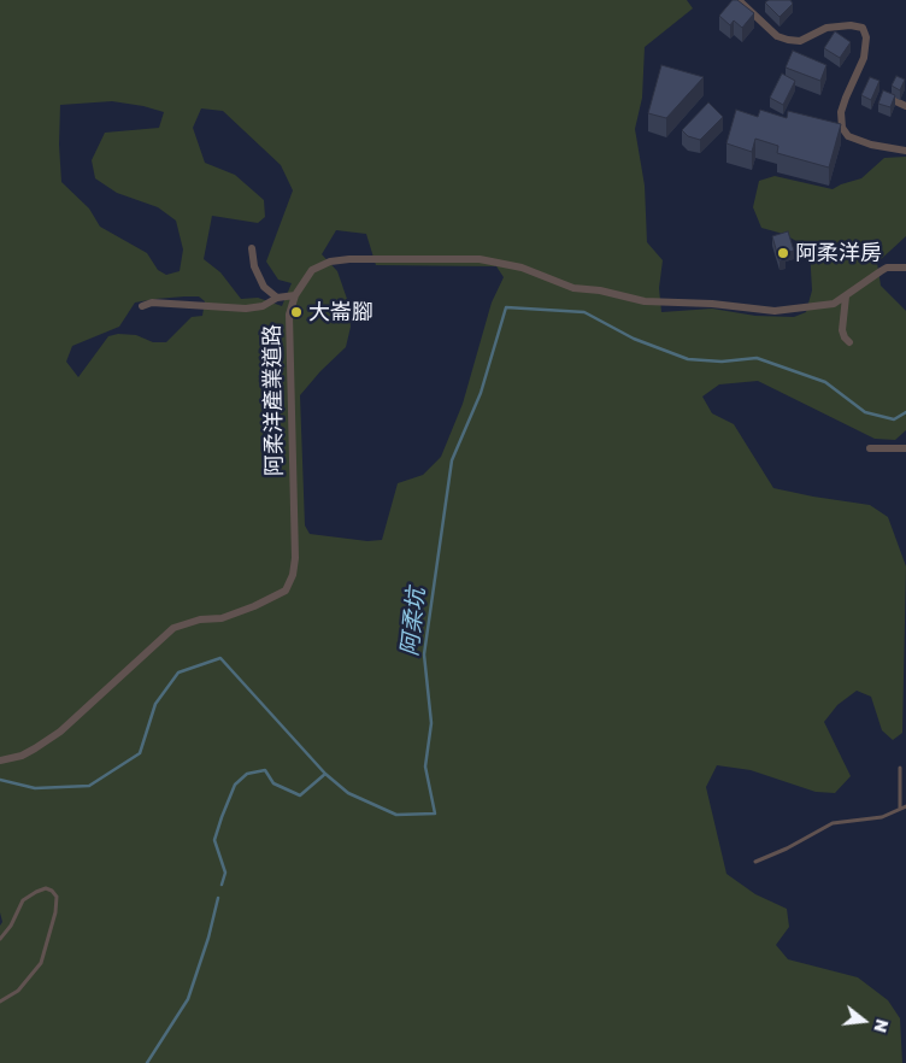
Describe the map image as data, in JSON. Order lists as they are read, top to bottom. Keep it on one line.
{"streets":{"street":["阿柔洋產業道路"]},"water":["阿柔坑"],"places":["阿柔洋房","大崙腳"],"north":"right"}
